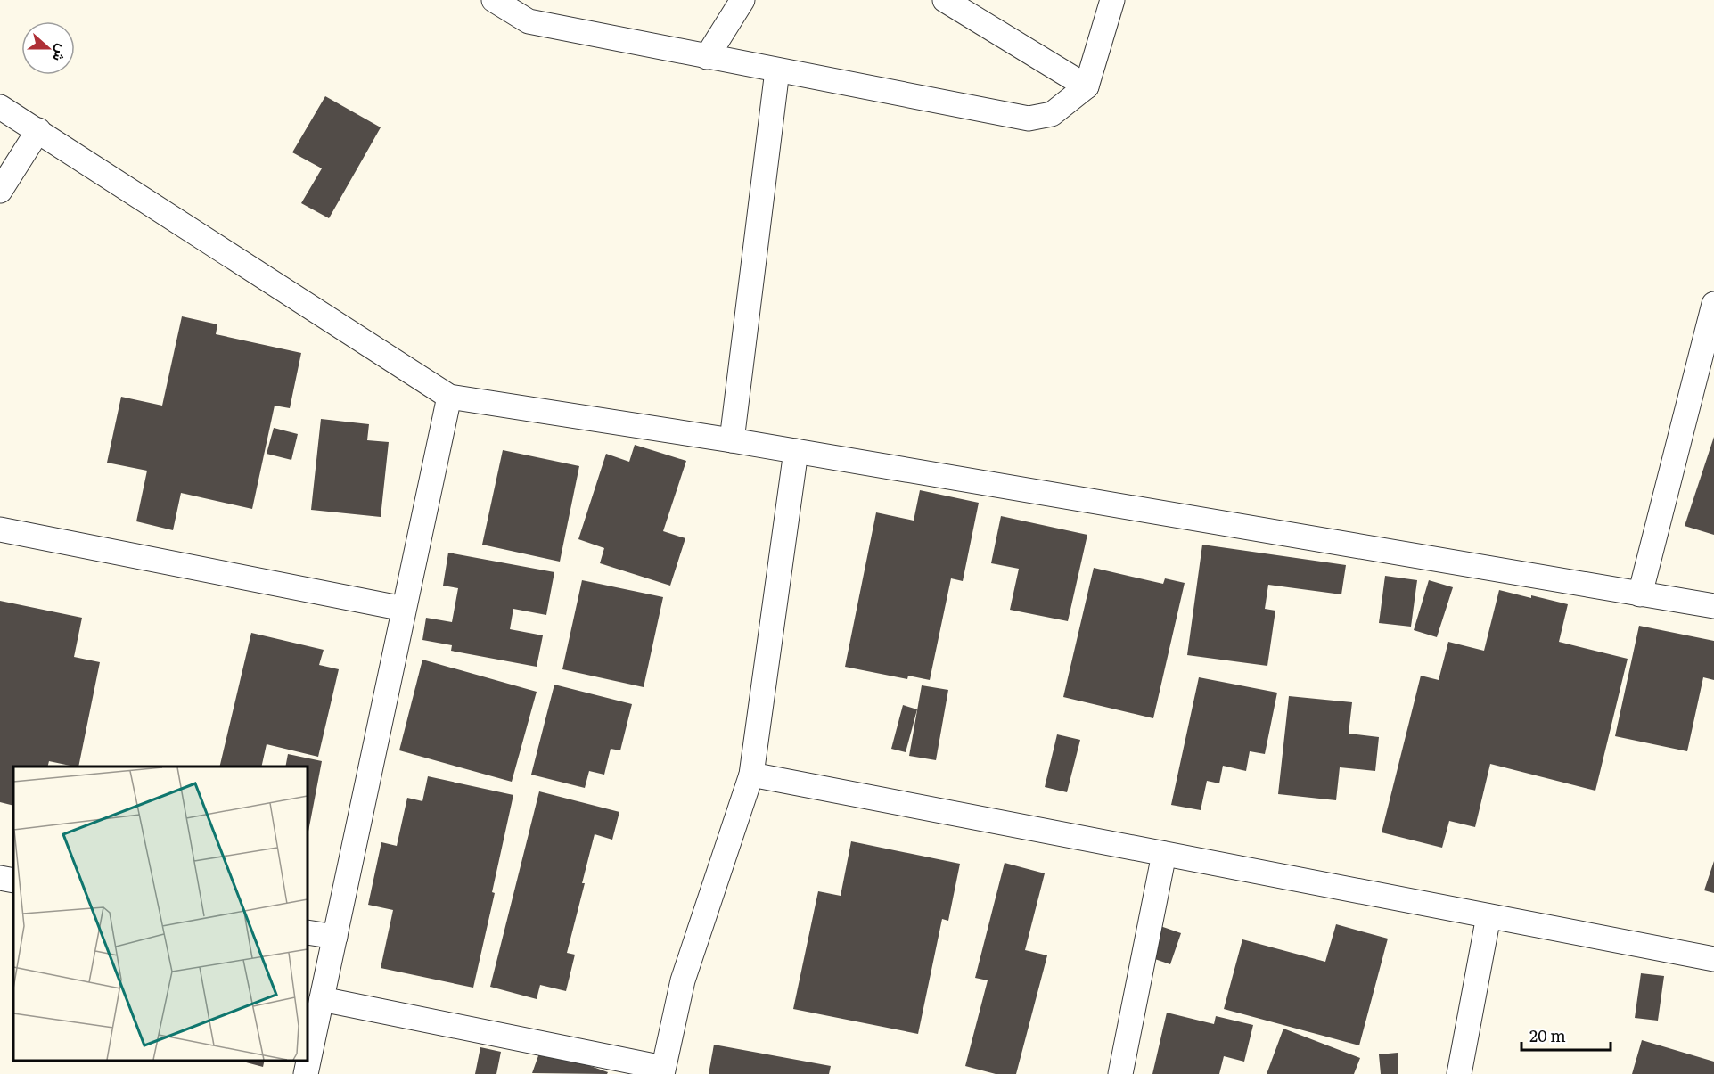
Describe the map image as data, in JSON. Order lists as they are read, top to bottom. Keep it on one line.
{"scale_bar":"20 m","north":"right"}
